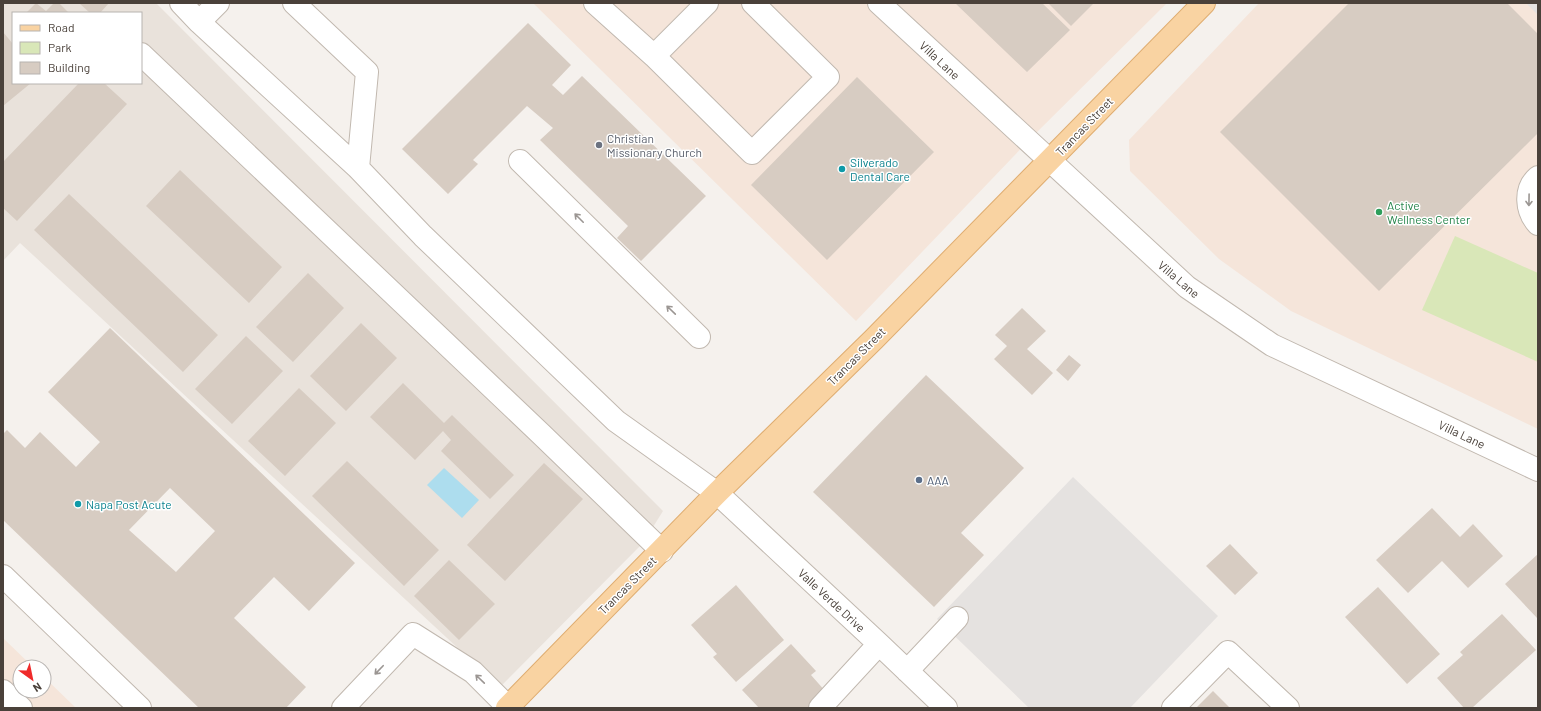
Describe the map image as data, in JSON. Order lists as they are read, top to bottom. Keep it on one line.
{"streets":{"main road":["Trancas Street"],"street":["Villa Lane","Valle Verde Drive"]},"crossings":[["Villa Lane","Trancas Street"],["Trancas Street","Valle Verde Drive"]],"places":["Christian Missionary Church","Silverado Dental Care","Active Wellness Center","AAA","Napa Post Acute"],"legend":["Road","Park","Building"],"north":"bottom right"}
